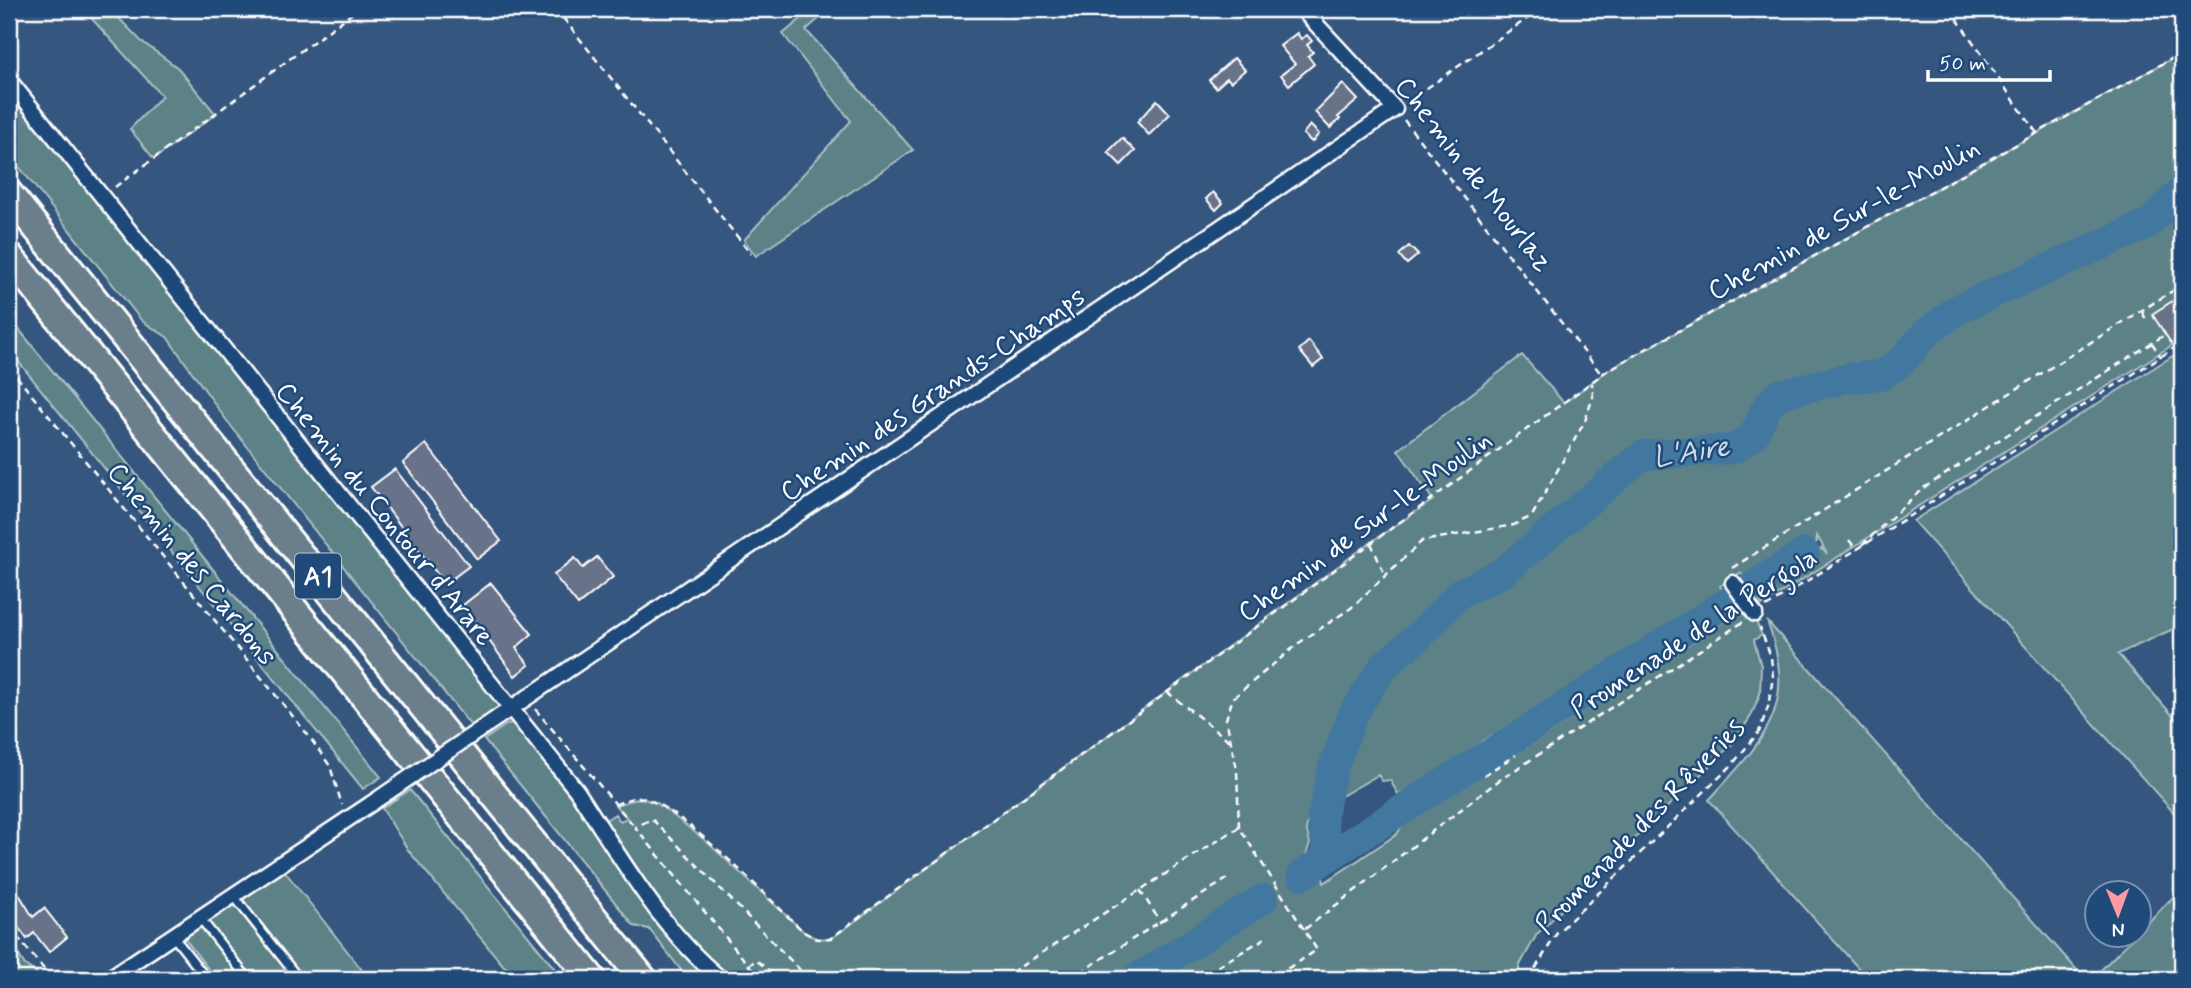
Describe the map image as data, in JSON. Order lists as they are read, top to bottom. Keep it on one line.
{"streets":{"highway":["A1"],"street":["Chemin de Mourlaz","Chemin des Grands-Champs","Chemin du Contour d'Arare"],"path":["Chemin de Sur-le-Moulin","Chemin des Cardons","Promenade de la Pergola","Promenade des Rêveries"]},"crossings":[["Chemin de Mourlaz","Chemin de Sur-le-Moulin"],["Chemin de Mourlaz","Chemin des Grands-Champs"],["Chemin des Grands-Champs","Chemin du Contour d'Arare"],["Promenade de la Pergola","Promenade des Rêveries"]],"water":["L'Aire"],"scale_bar":"50 m","north":"bottom"}
